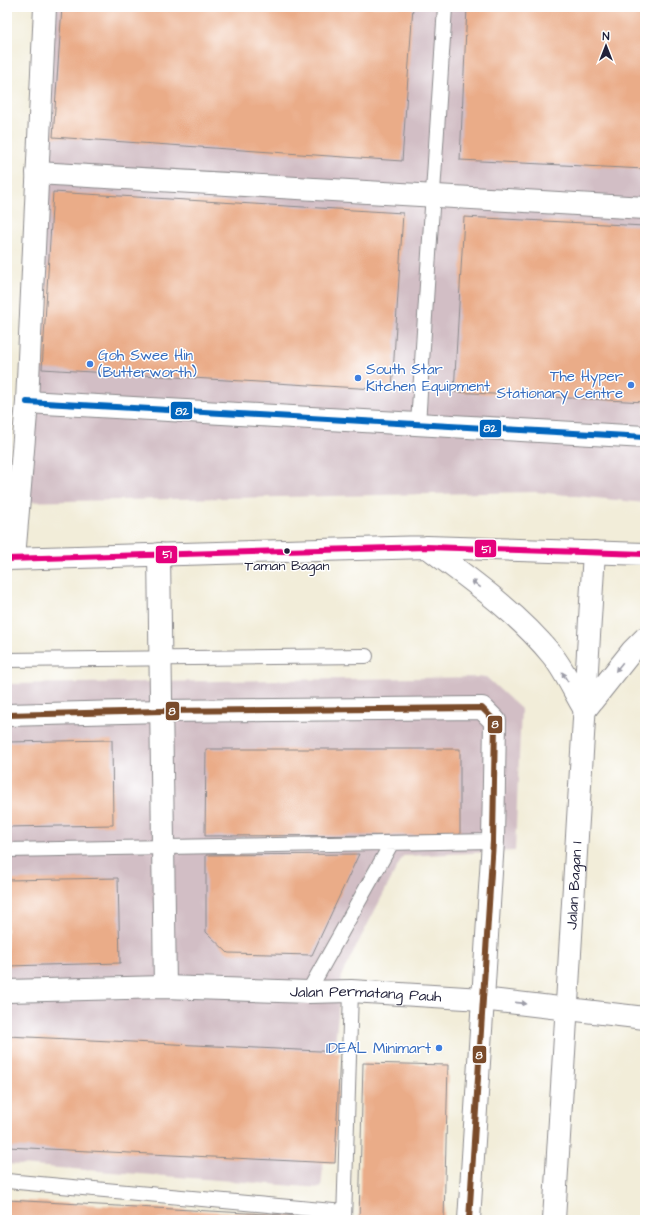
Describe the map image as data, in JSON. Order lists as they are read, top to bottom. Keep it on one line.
{"streets":{"street":["Jalan Bagan 1","Jalan Permatang Pauh"]},"crossings":[["Jalan Bagan 1","Jalan Permatang Pauh"]],"places":["Goh Swee Hin (Butterworth)","South Star Kitchen Equipment","The Hyper Stationary Centre","Taman Bagan","IDEAL Minimart"],"lines":["transit line 82","transit line 51","transit line 8"],"north":"top"}
